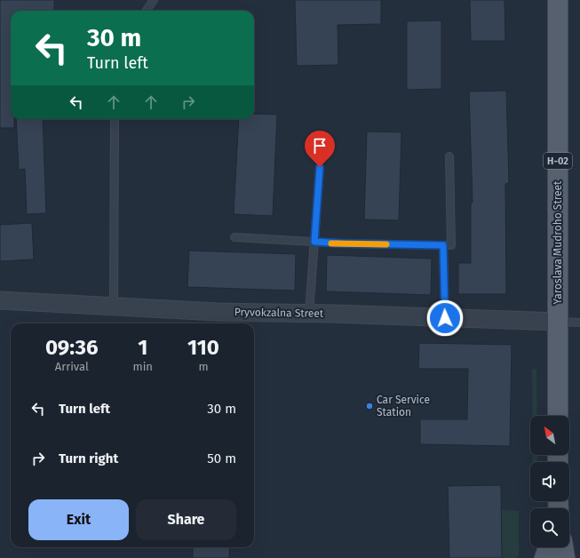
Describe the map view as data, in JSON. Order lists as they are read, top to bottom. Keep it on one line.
{"streets":{"main road":["Н-02","Yaroslava Mudroho Street"],"street":["Pryvokzalna Street"]},"crossings":[["Yaroslava Mudroho Street","Pryvokzalna Street"]],"places":["Car Service Station"],"north":"top left","page":{"turn":["30 m","Turn left"],"eta":["09:36","Arrival","1","min","110","m"],"list":[{"name":"Turn left","value":"30 m"},{"name":"Turn right","value":"50 m"}],"buttons":["Exit","Share"]}}
